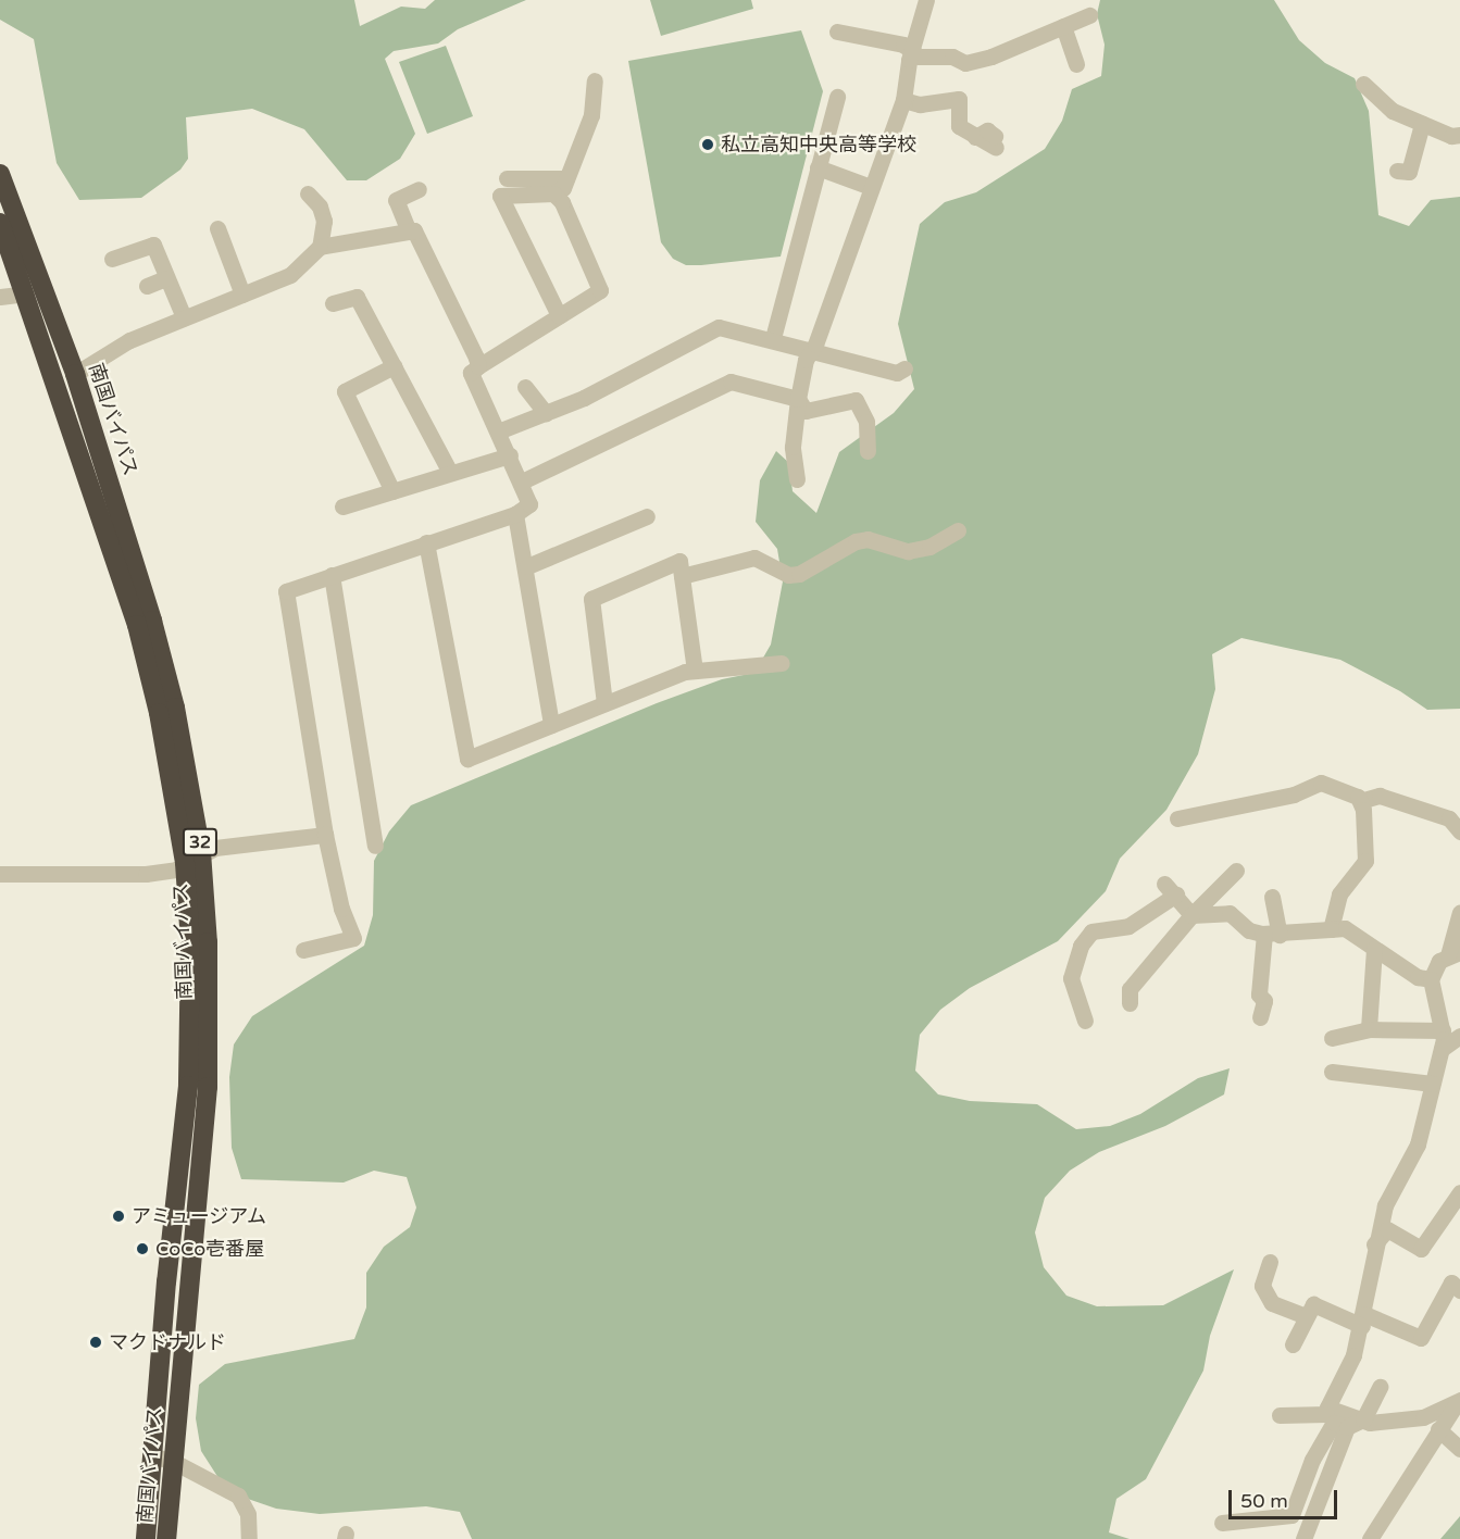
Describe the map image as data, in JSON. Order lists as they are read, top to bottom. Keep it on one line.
{"streets":{"highway":["南国バイパス","32"]},"places":["私立高知中央高等学校","アミュージアム","CoCo壱番屋","マクドナルド"],"scale_bar":"50 m"}
